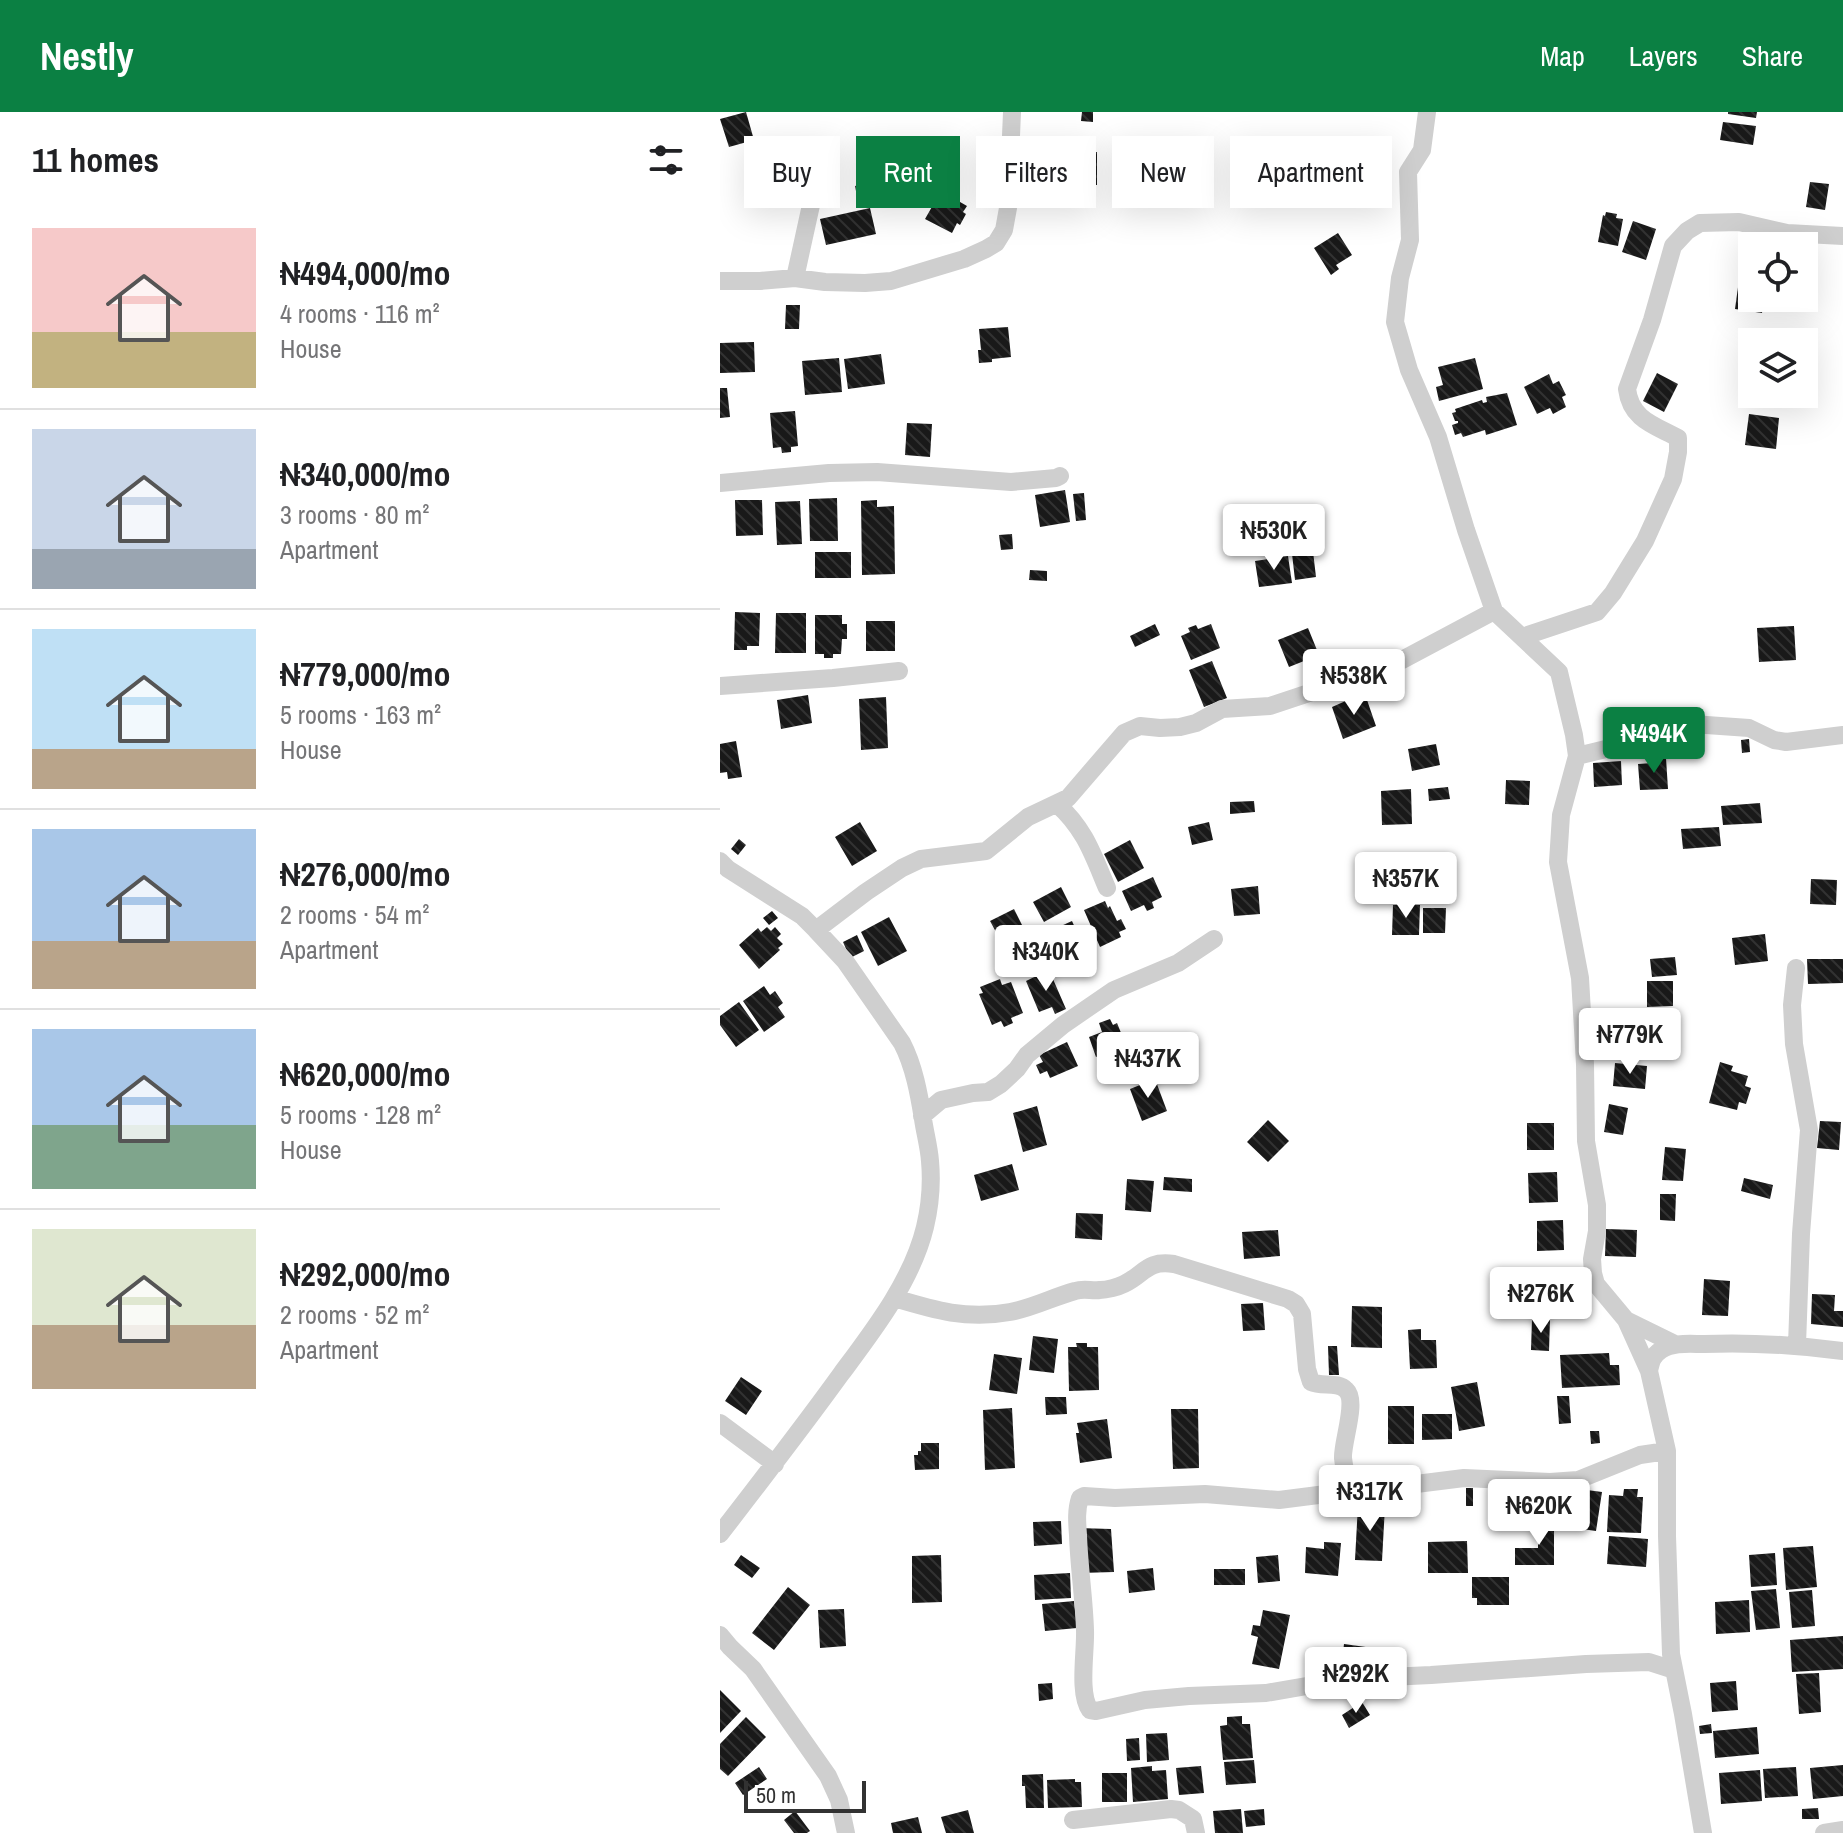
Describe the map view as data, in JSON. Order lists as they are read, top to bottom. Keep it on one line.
{"scale_bar":"50 m","page":{"header":"Nestly","nav":["Map","Layers","Share"],"heading":"11 homes","chip":["Buy","Rent","Filters","New","Apartment"],"list":[{"name":"₦494,000/mo","note":"4 rooms · 116 m² · House"},{"name":"₦340,000/mo","note":"3 rooms · 80 m² · Apartment"},{"name":"₦779,000/mo","note":"5 rooms · 163 m² · House"},{"name":"₦276,000/mo","note":"2 rooms · 54 m² · Apartment"},{"name":"₦620,000/mo","note":"5 rooms · 128 m² · House"},{"name":"₦292,000/mo","note":"2 rooms · 52 m² · Apartment"}],"price":["₦530K","₦538K","₦494K","₦357K","₦340K","₦779K","₦437K","₦276K","₦317K","₦620K","₦292K"],"scale":"50 m"}}
